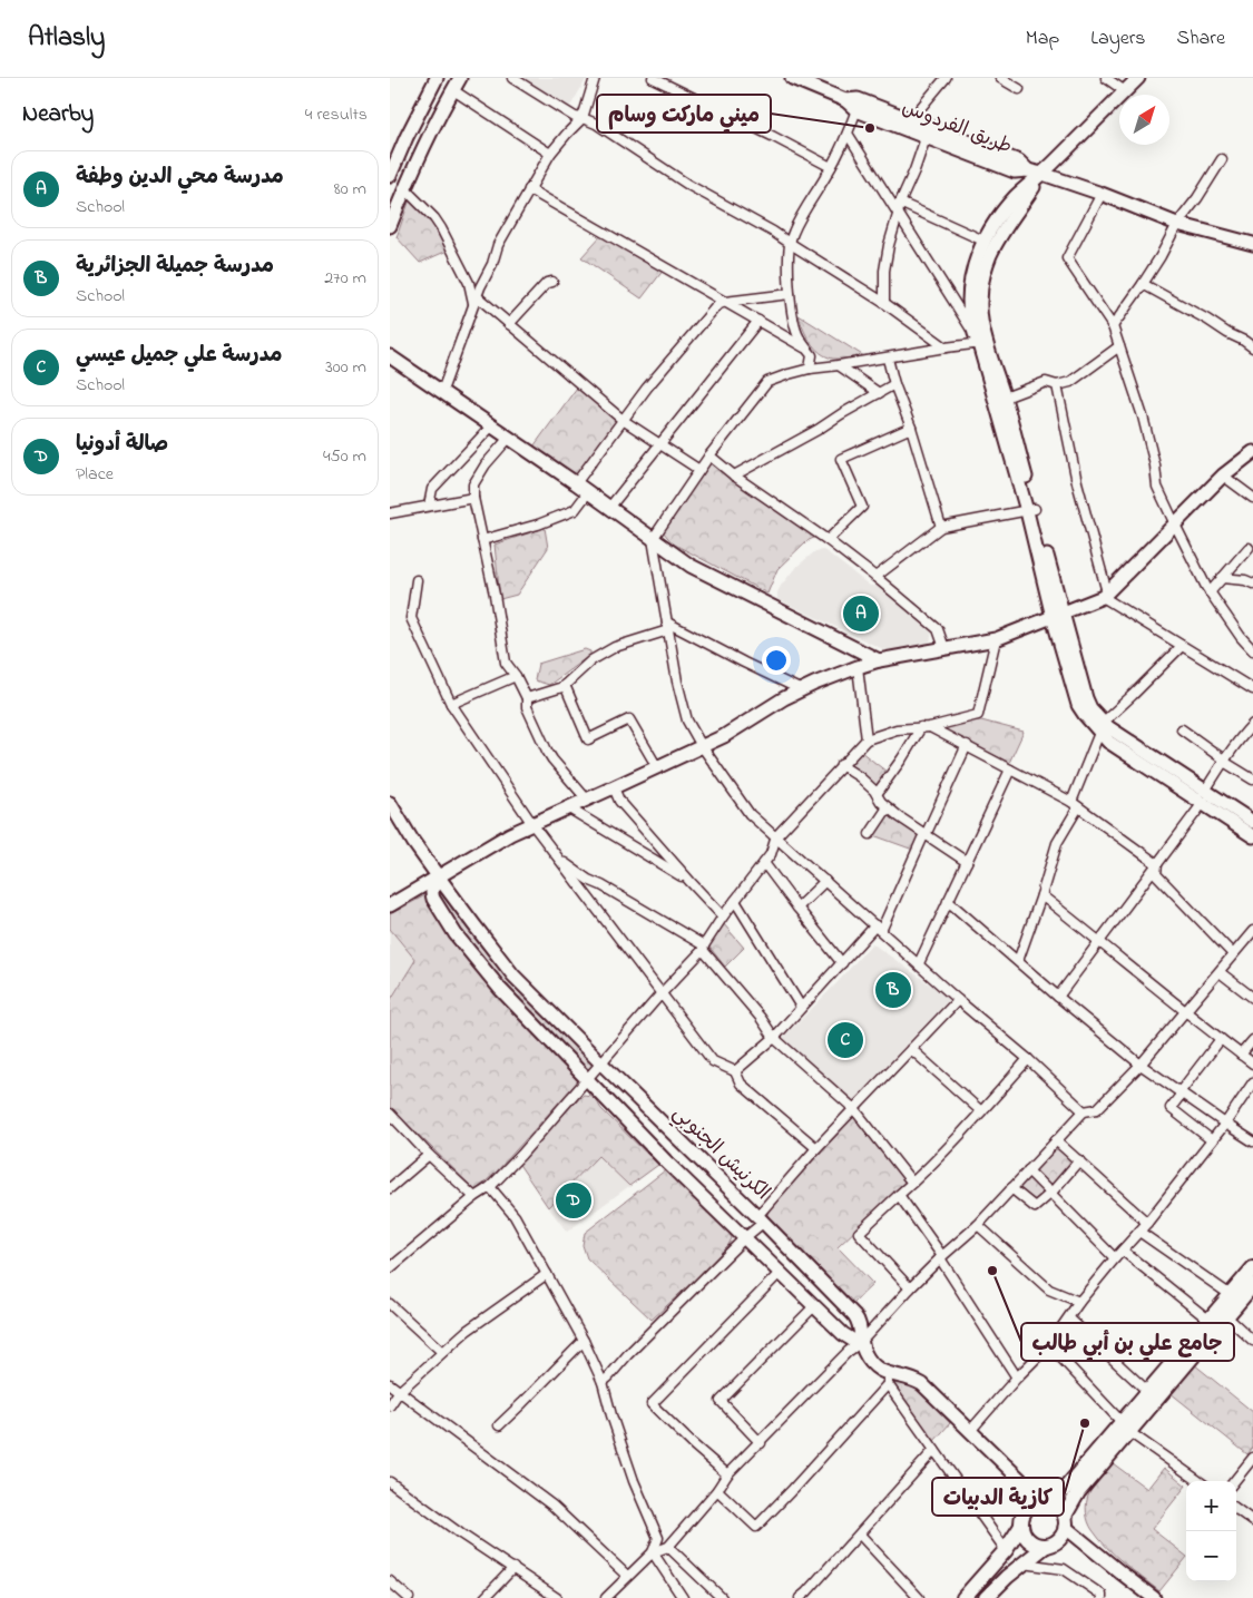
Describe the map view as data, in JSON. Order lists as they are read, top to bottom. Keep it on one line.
{"streets":{"main road":["طريق الفردوس","الكرنيش الجنوبي"]},"places":["ميني ماركت وسام","جامع علي بن أبي طالب","كازية الدبيات"],"north":"top right","page":{"header":"Atlasly","nav":["Map","Layers","Share"],"heading":["Nearby","4 results"],"list":[{"mark":"A","name":"مدرسة محي الدين وطفة","note":"School","value":"80 m"},{"mark":"B","name":"مدرسة جميلة الجزائرية","note":"School","value":"270 m"},{"mark":"C","name":"مدرسة علي جميل عيسي","note":"School","value":"300 m"},{"mark":"D","name":"صالة أدونيا","note":"Place","value":"450 m"}],"pins":["A","B","C","D"],"map_buttons":["+","−"]}}
